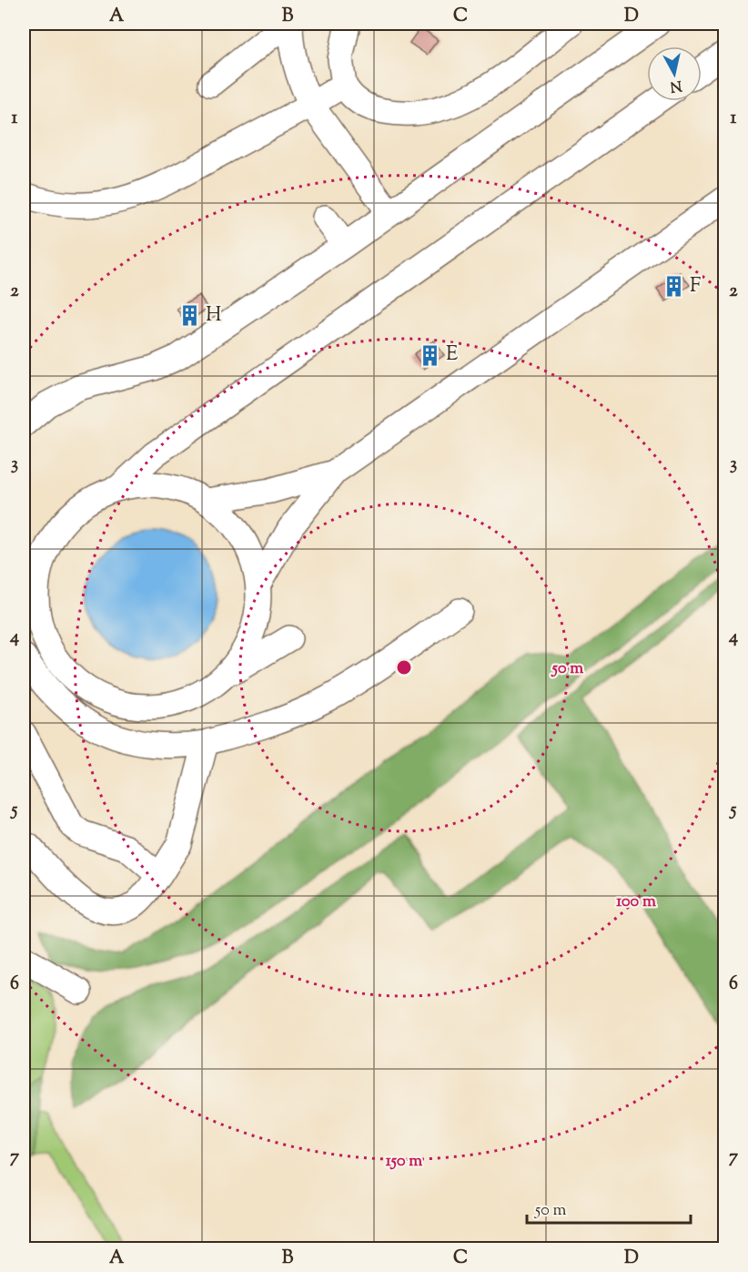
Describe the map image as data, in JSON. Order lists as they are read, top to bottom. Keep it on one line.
{"places":{"building":["F","H","E"]},"scale_bar":"50 m","north":"bottom","grid":{"columns":["A","B","C","D"],"rows":["1","2","3","4","5","6","7"]},"rings":["50 m","100 m","150 m"]}
